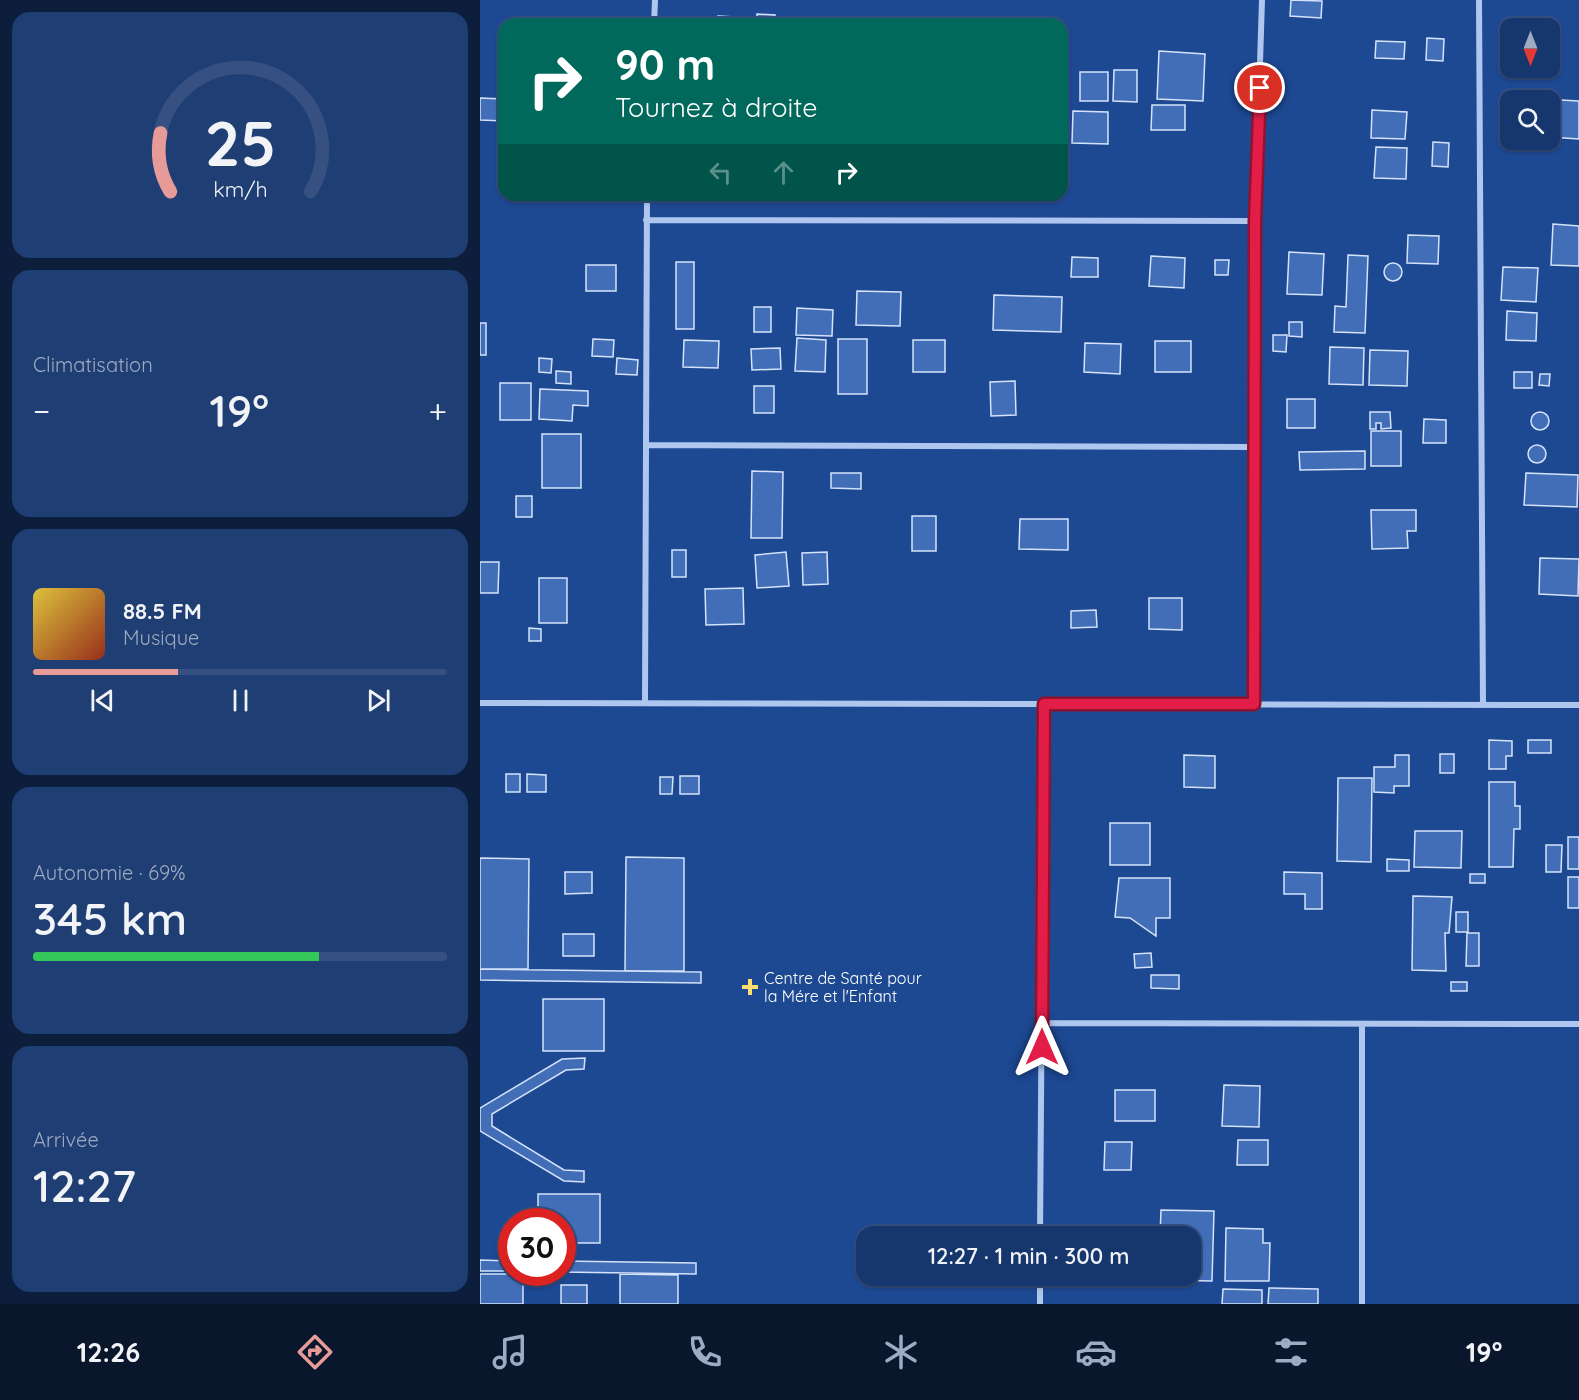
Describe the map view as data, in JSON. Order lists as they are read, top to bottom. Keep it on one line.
{"places":{"health":["Centre de Santé pour la Mére et l'Enfant"]},"north":"bottom","page":{"turn":["90 m","Tournez à droite"],"tile":["Climatisation",["Autonomie · 69%","345 km"],["Arrivée","12:27"]],"heat":["−","19°","+"],"song":["88.5 FM","Musique"],"limit":"30","trip":"12:27 · 1 min · 300 m","tabs":["12:26","19°"],"gauge":["25","km/h"]}}
